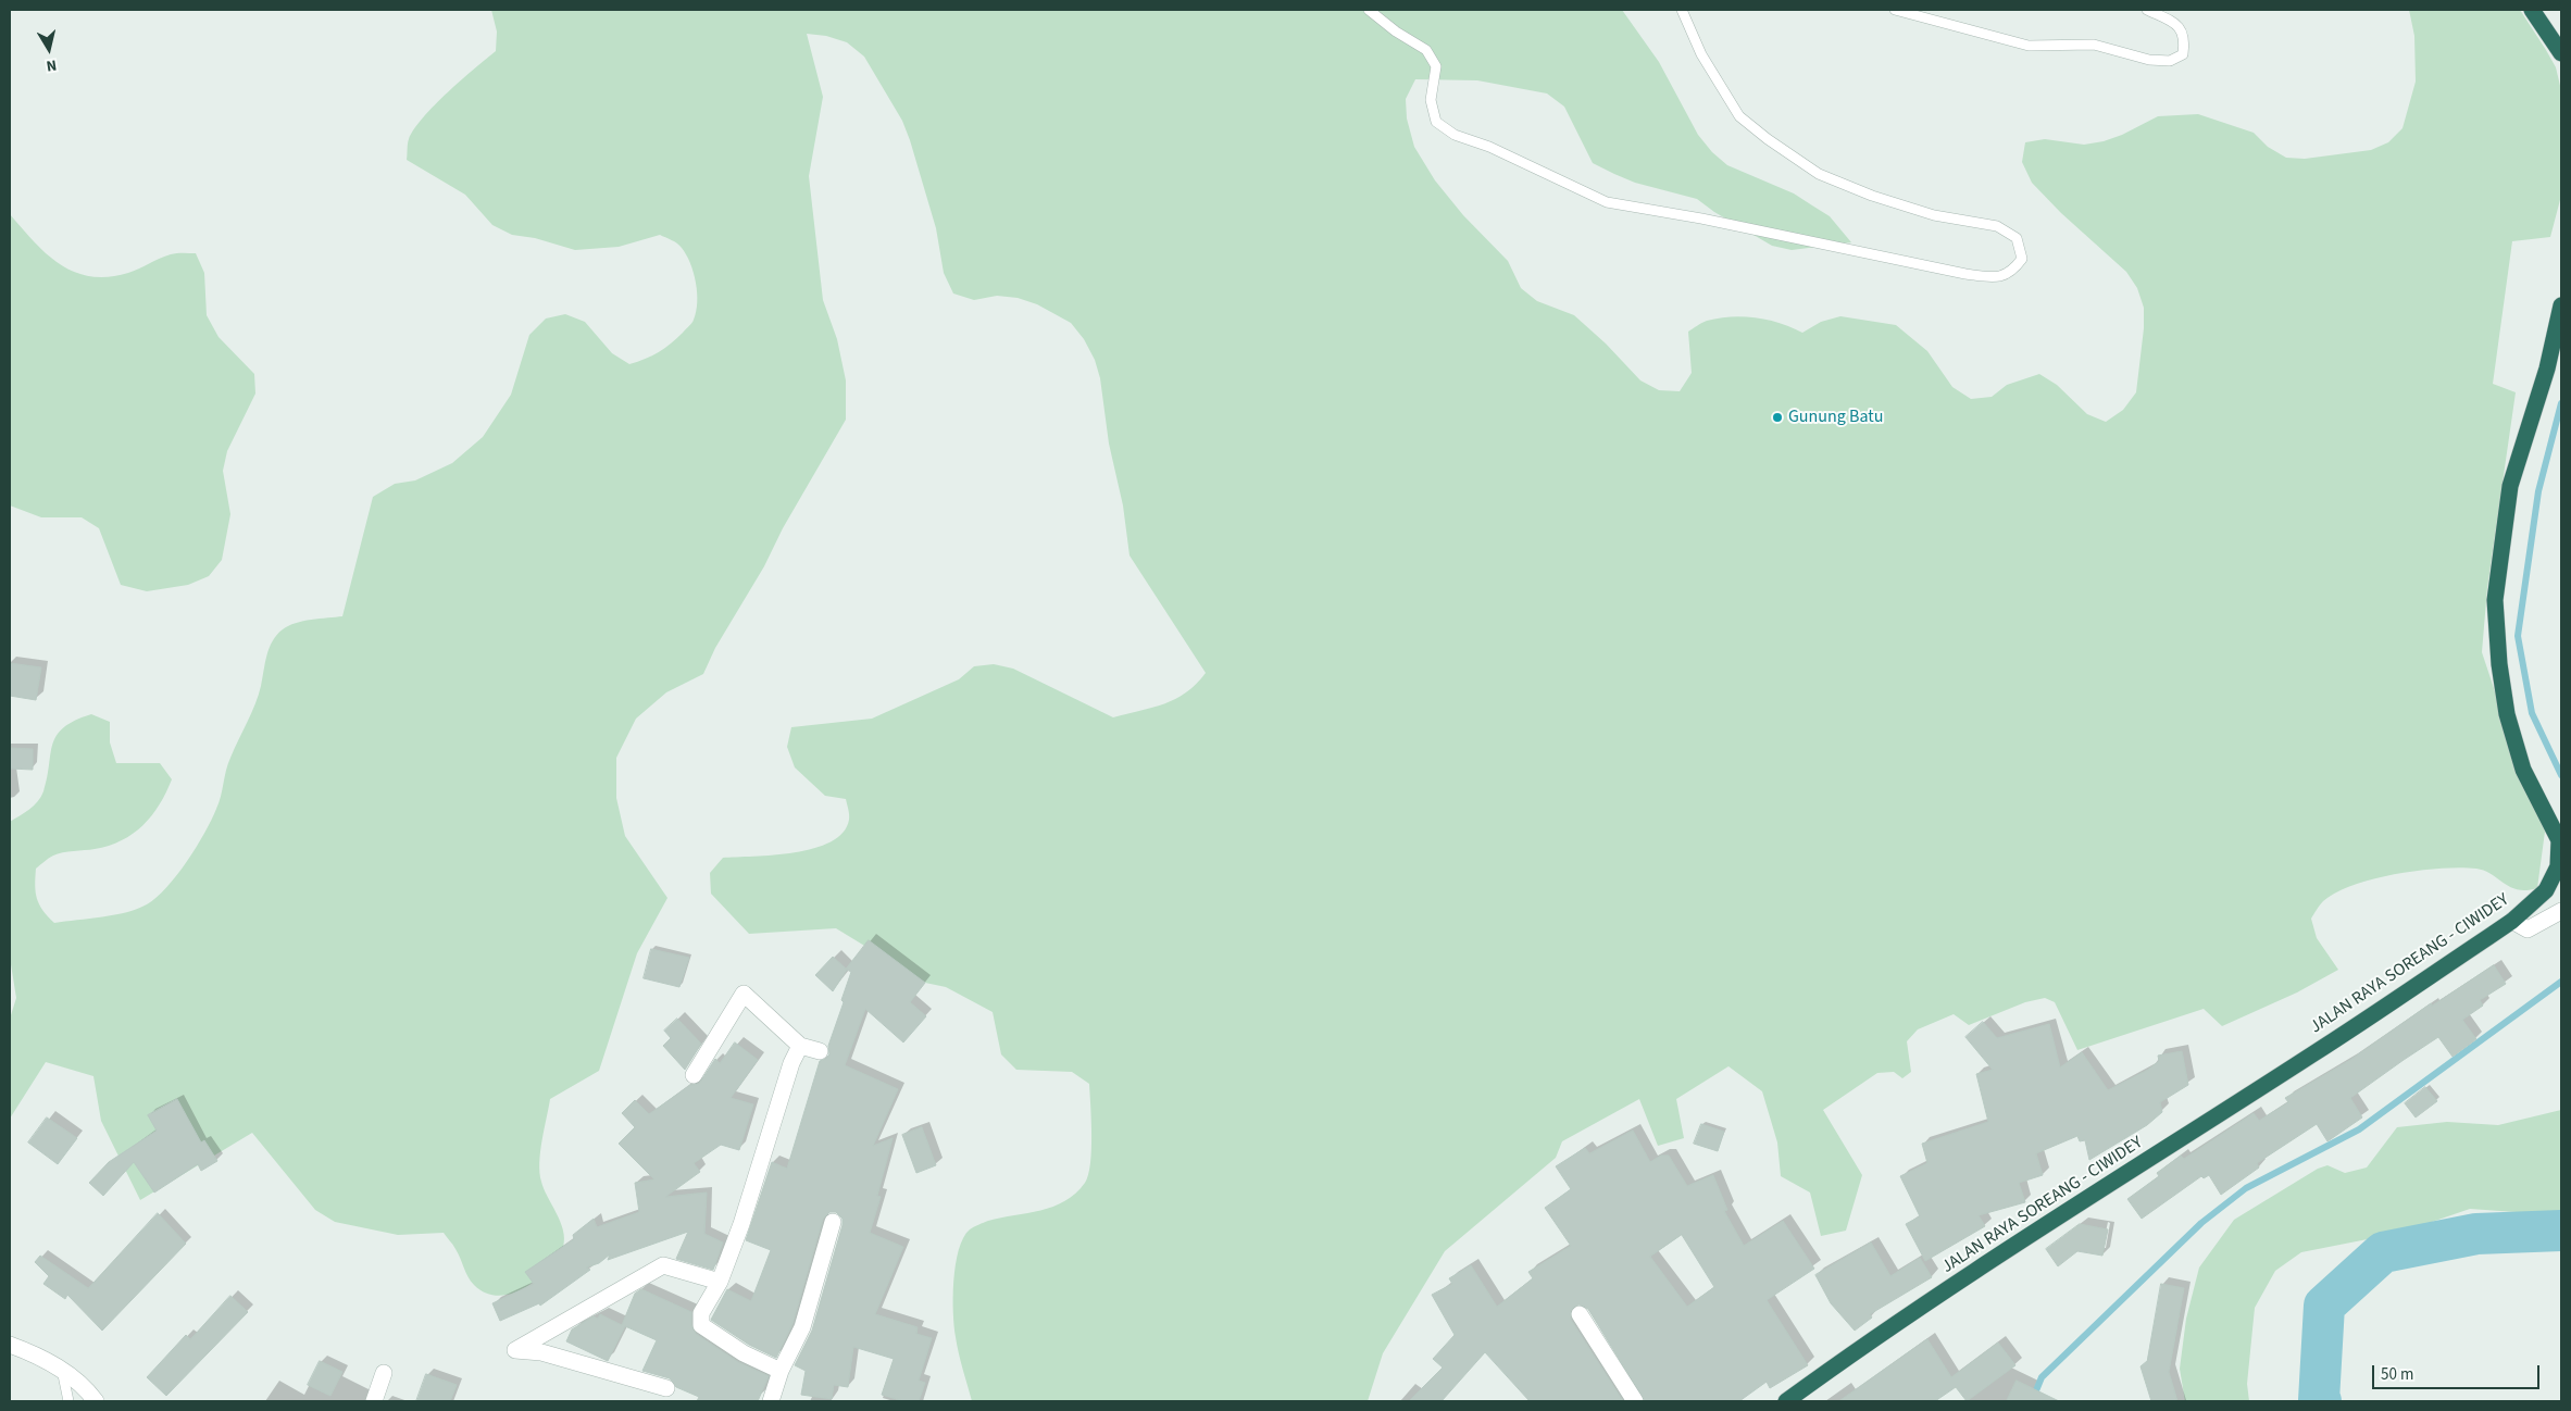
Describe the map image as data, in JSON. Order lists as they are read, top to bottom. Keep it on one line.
{"streets":{"highway":["JALAN RAYA SOREANG - CIWIDEY"]},"places":["Gunung Batu"],"scale_bar":"50 m","north":"bottom"}
